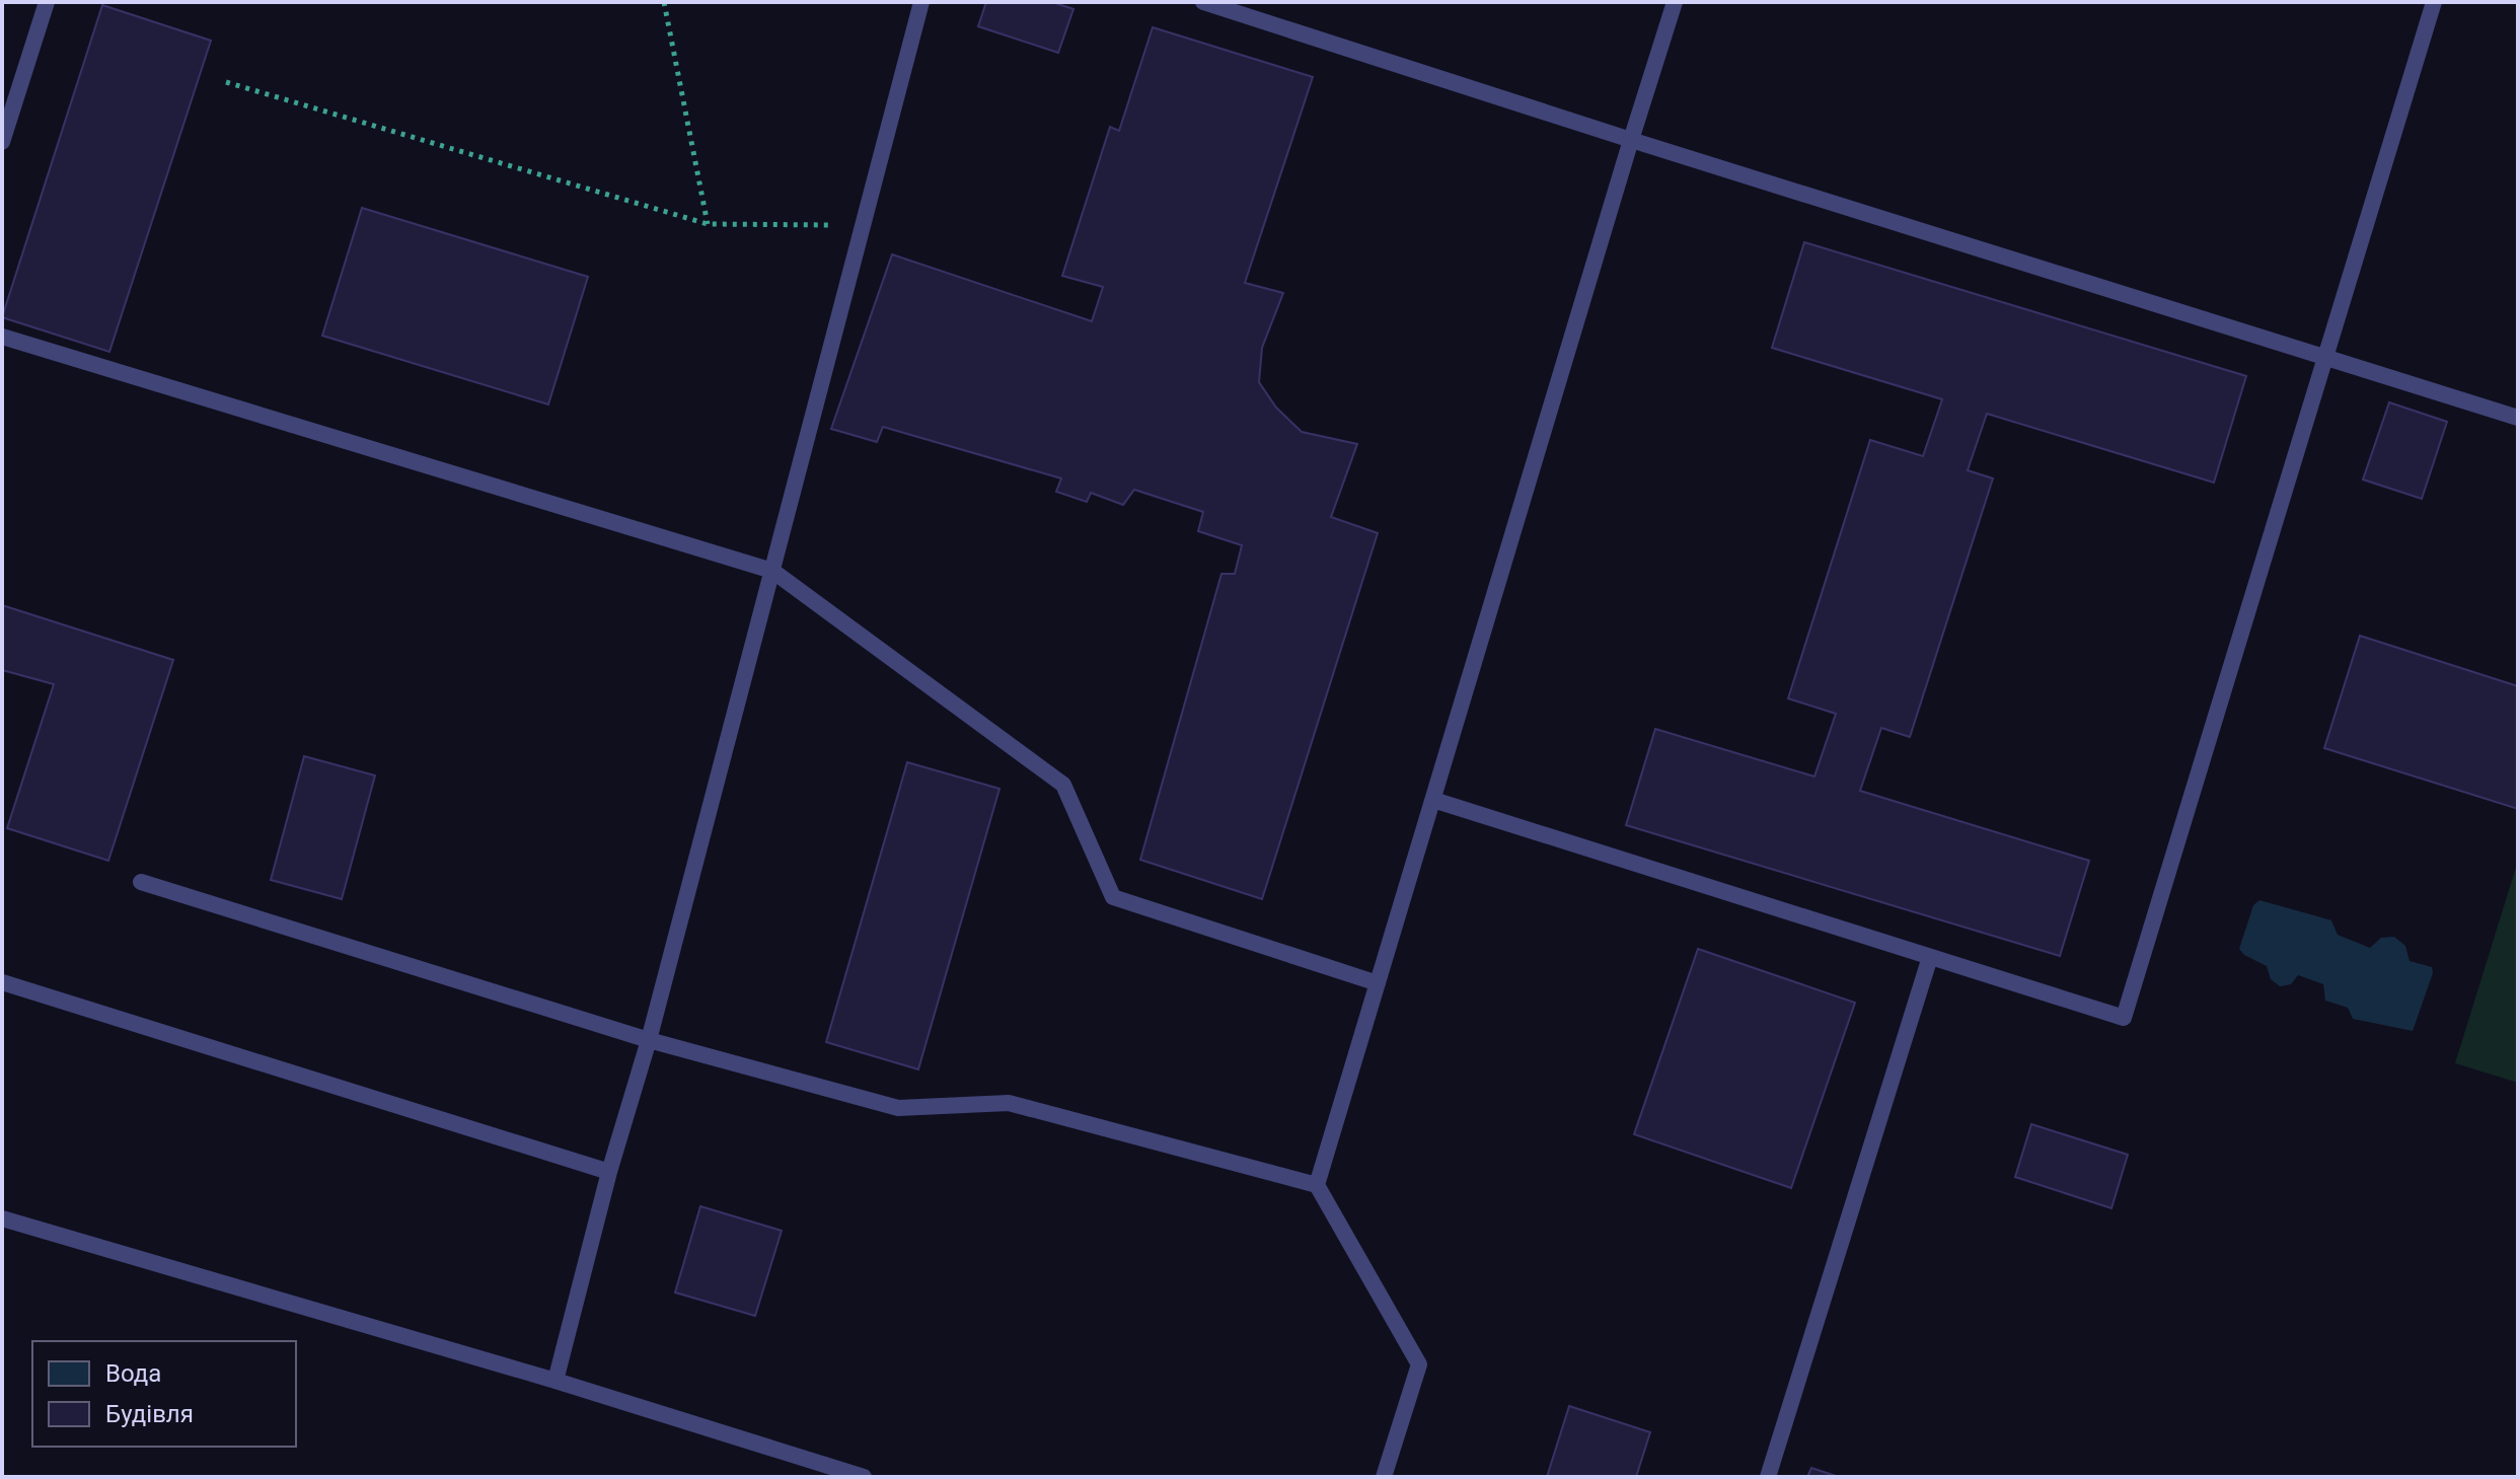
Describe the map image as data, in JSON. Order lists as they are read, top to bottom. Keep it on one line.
{"legend":["Вода","Будівля"]}
